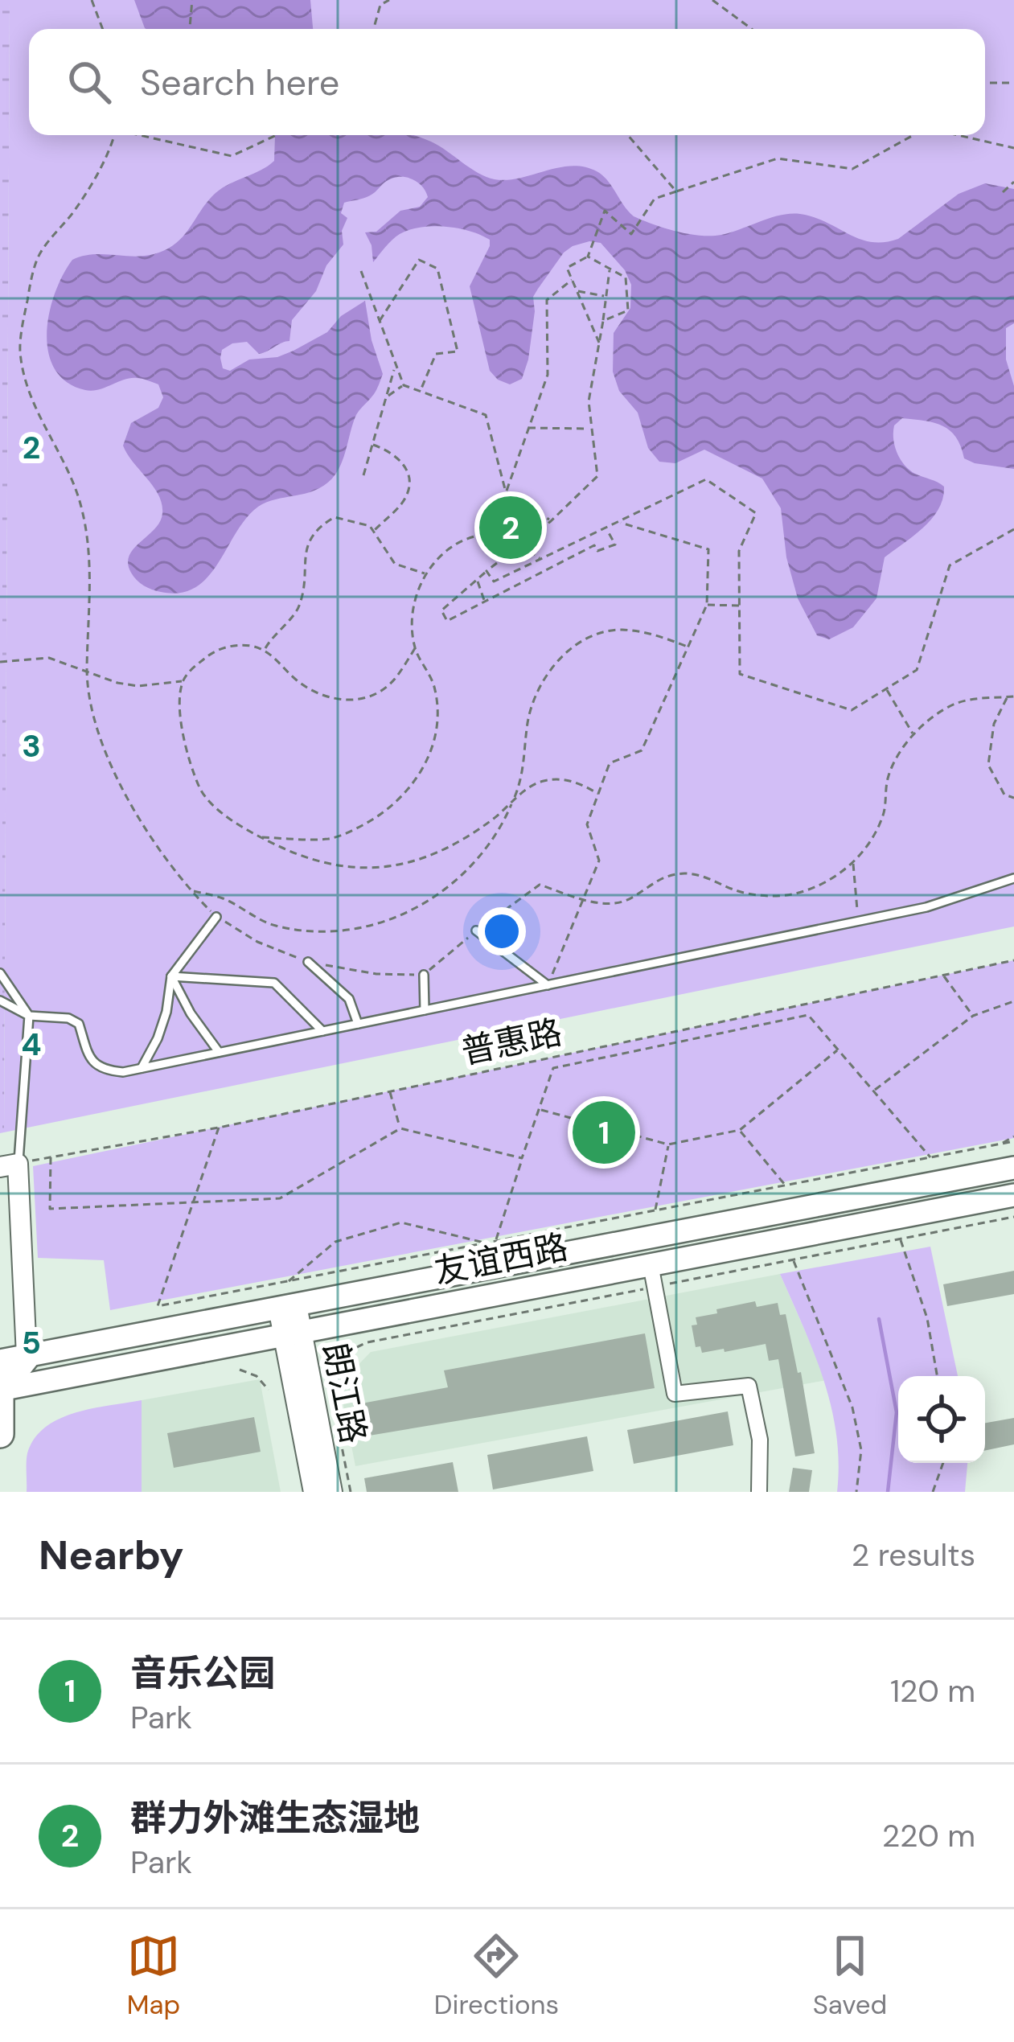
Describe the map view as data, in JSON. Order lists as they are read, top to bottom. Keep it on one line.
{"streets":{"main road":["友谊西路","朗江路"],"path":["普惠路"]},"crossings":[["友谊西路","朗江路"]],"page":{"search":"Search here","pins":["2","1"],"heading":["Nearby","2 results"],"list":[{"mark":"1","name":"音乐公园","note":"Park","value":"120 m"},{"mark":"2","name":"群力外滩生态湿地","note":"Park","value":"220 m"}],"nav":["Map","Directions","Saved"]},"grid":{"rows":["2","3","4","5"]}}
